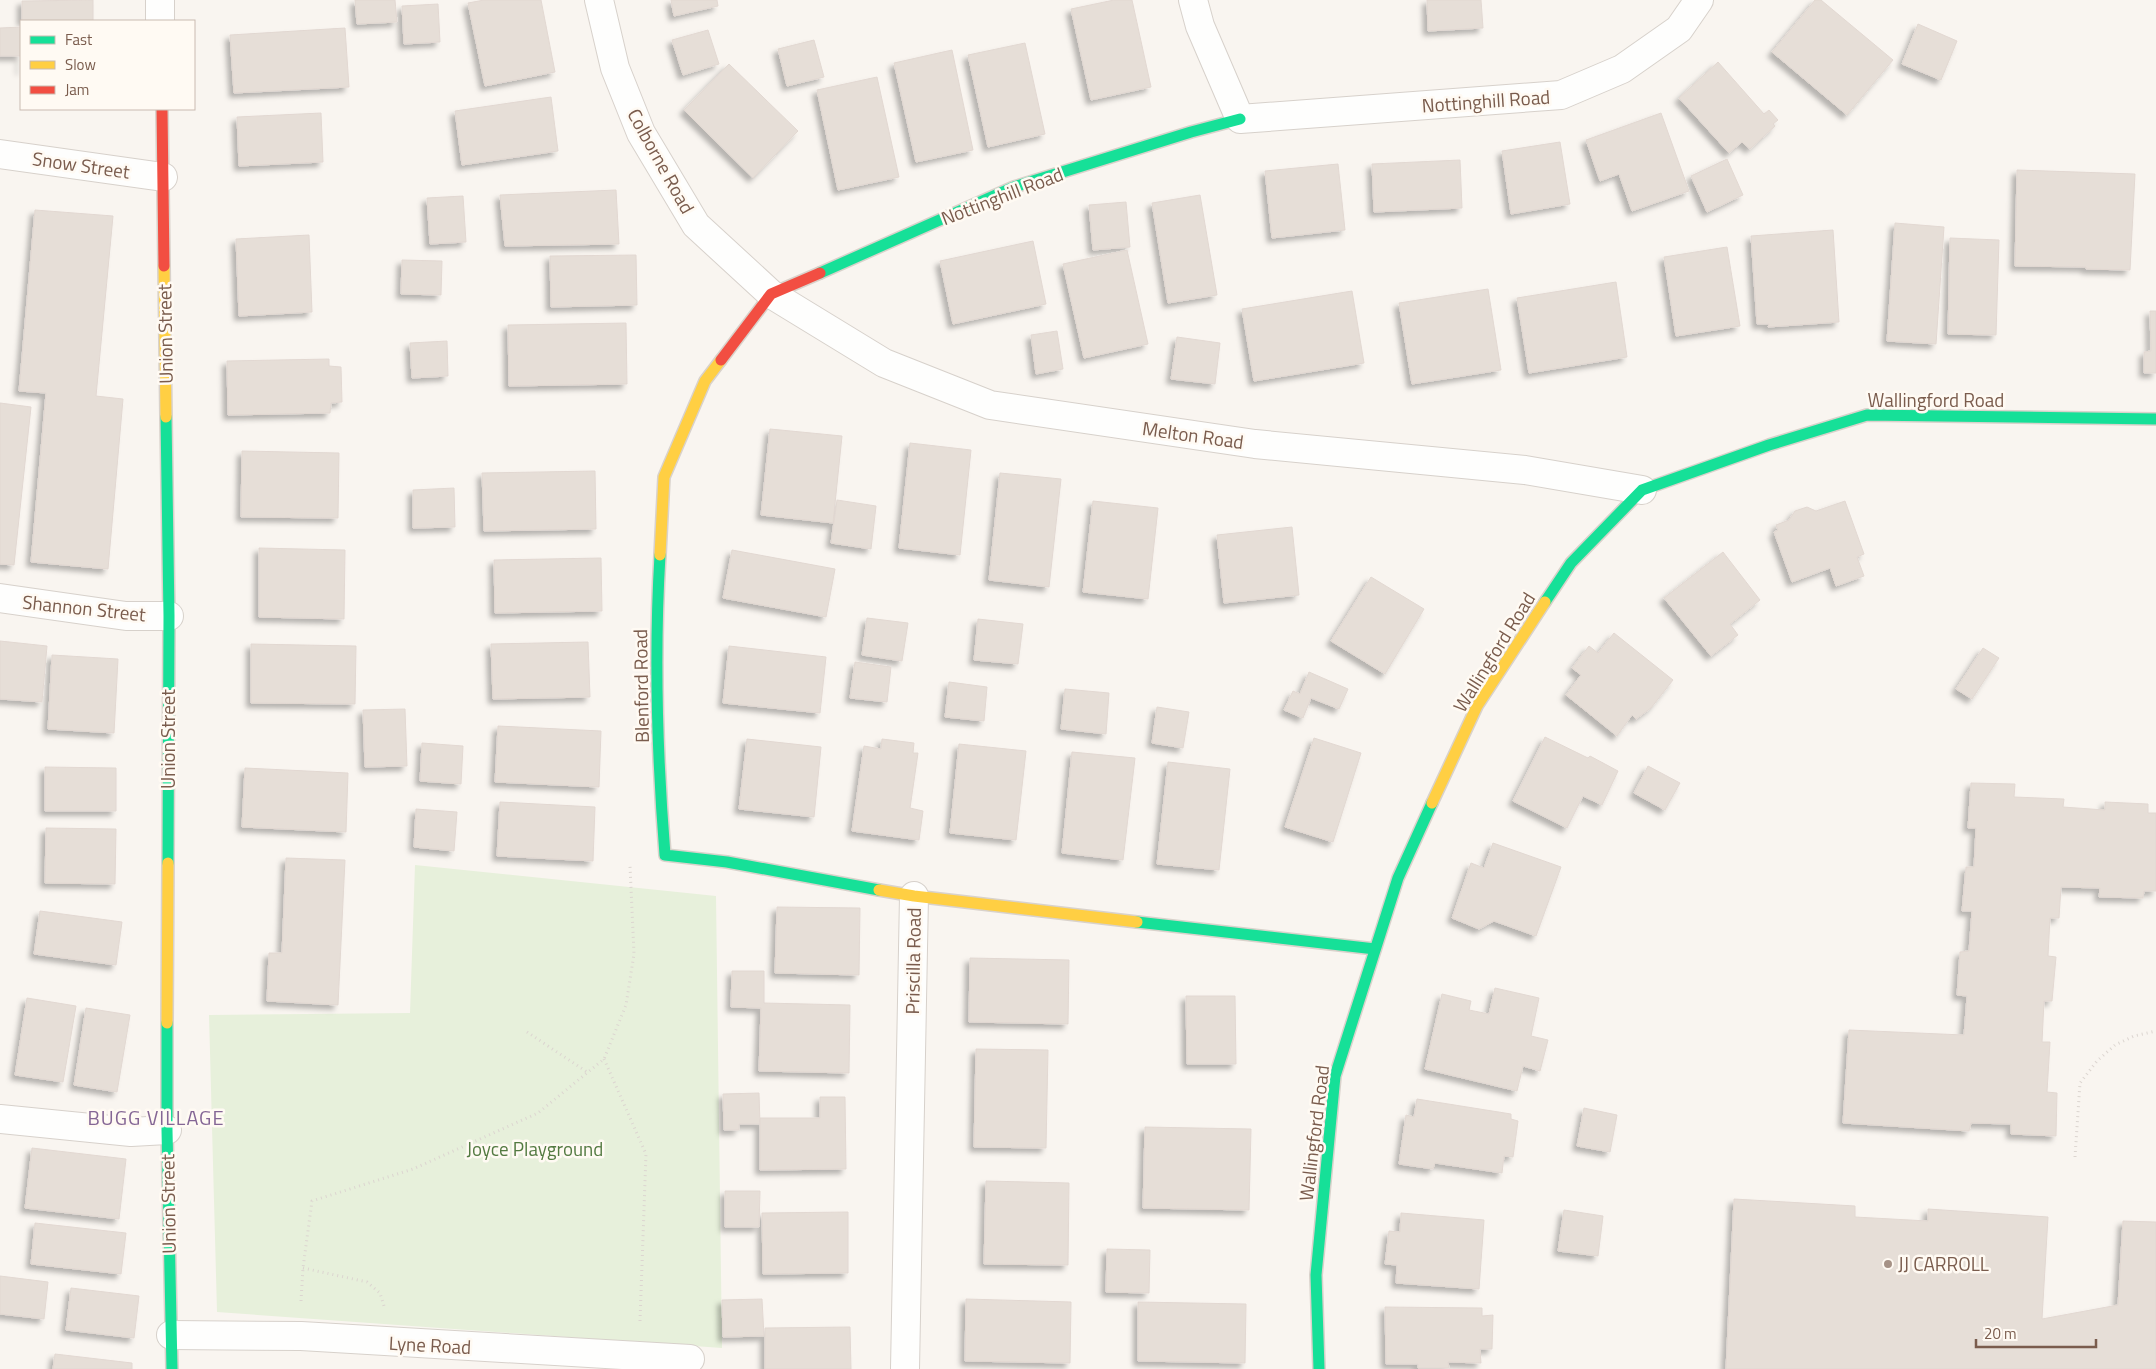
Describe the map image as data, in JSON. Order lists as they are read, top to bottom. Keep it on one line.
{"streets":{"street":["Nottinghill Road","Colborne Road","Snow Street","Union Street","Wallingford Road","Melton Road","Shannon Street","Blenford Road","Priscilla Road","Lyne Road"]},"crossings":[["Nottinghill Road","Colborne Road"],["Nottinghill Road","Melton Road"],["Nottinghill Road","Blenford Road"],["Colborne Road","Melton Road"],["Colborne Road","Blenford Road"],["Snow Street","Union Street"],["Union Street","Shannon Street"],["Union Street","Lyne Road"],["Wallingford Road","Melton Road"],["Wallingford Road","Priscilla Road"],["Melton Road","Blenford Road"],["Blenford Road","Priscilla Road"]],"districts":["BUGG VILLAGE"],"parks":["Joyce Playground"],"places":["JJ CARROLL"],"legend":["Fast","Slow","Jam"],"scale_bar":"20 m"}
